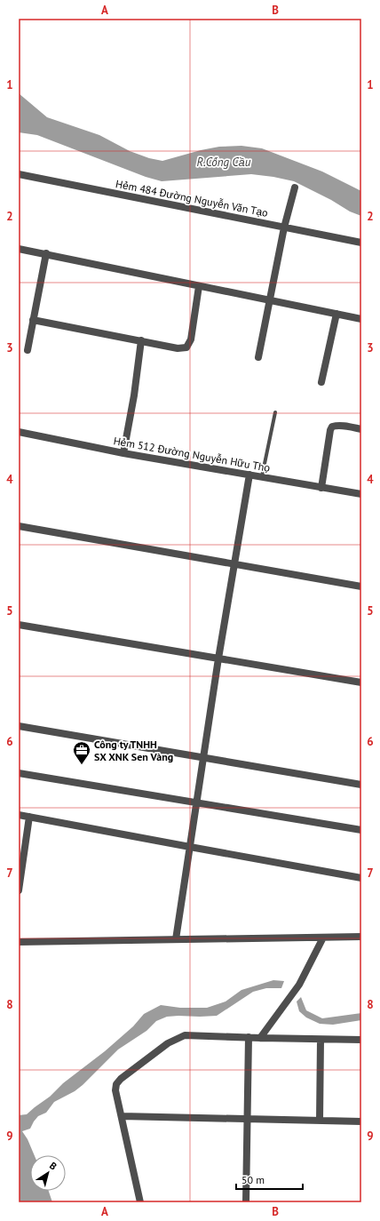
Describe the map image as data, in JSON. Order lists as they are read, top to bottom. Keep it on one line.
{"streets":{"street":["Hẻm 484 Đường Nguyễn Văn Tạo","Hẻm 512 Đường Nguyễn Hữu Thọ"]},"water":["R.Cống Cầu"],"places":{"office":["Công ty TNHH SX XNK Sen Vàng"]},"scale_bar":"50 m","north":"top right","grid":{"columns":["A","B"],"rows":["1","2","3","4","5","6","7","8","9"]}}
